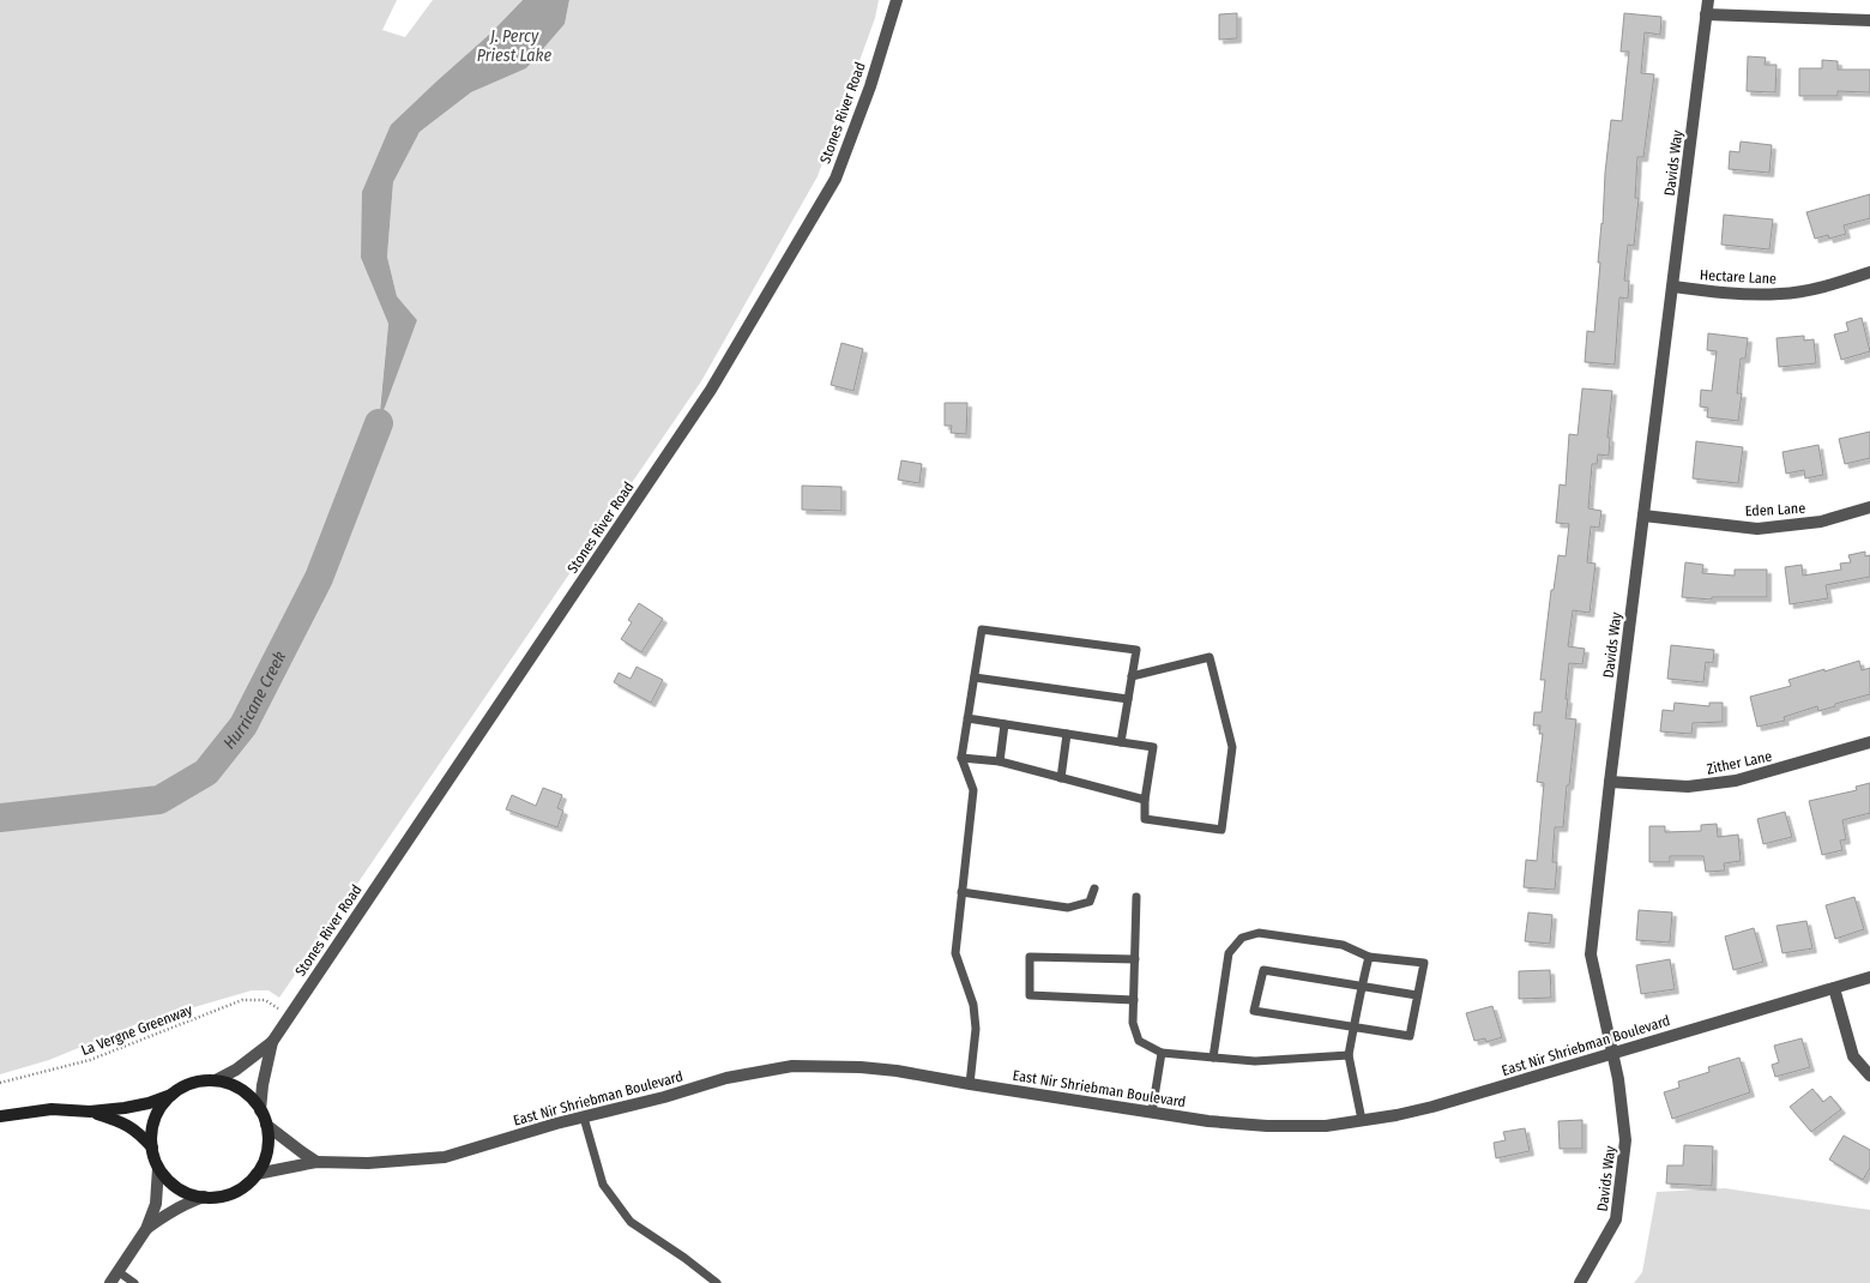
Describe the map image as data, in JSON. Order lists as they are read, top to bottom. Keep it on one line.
{"streets":{"main road":["Stones River Road"],"street":["Davids Way","Hectare Lane","Eden Lane","Zither Lane","East Nir Shriebman Boulevard"],"path":["La Vergne Greenway"]},"crossings":[["Stones River Road","East Nir Shriebman Boulevard"],["Davids Way","Hectare Lane"],["Davids Way","Eden Lane"],["Davids Way","Zither Lane"],["Davids Way","East Nir Shriebman Boulevard"]],"water":["J. Percy Priest Lake","Hurricane Creek"]}
